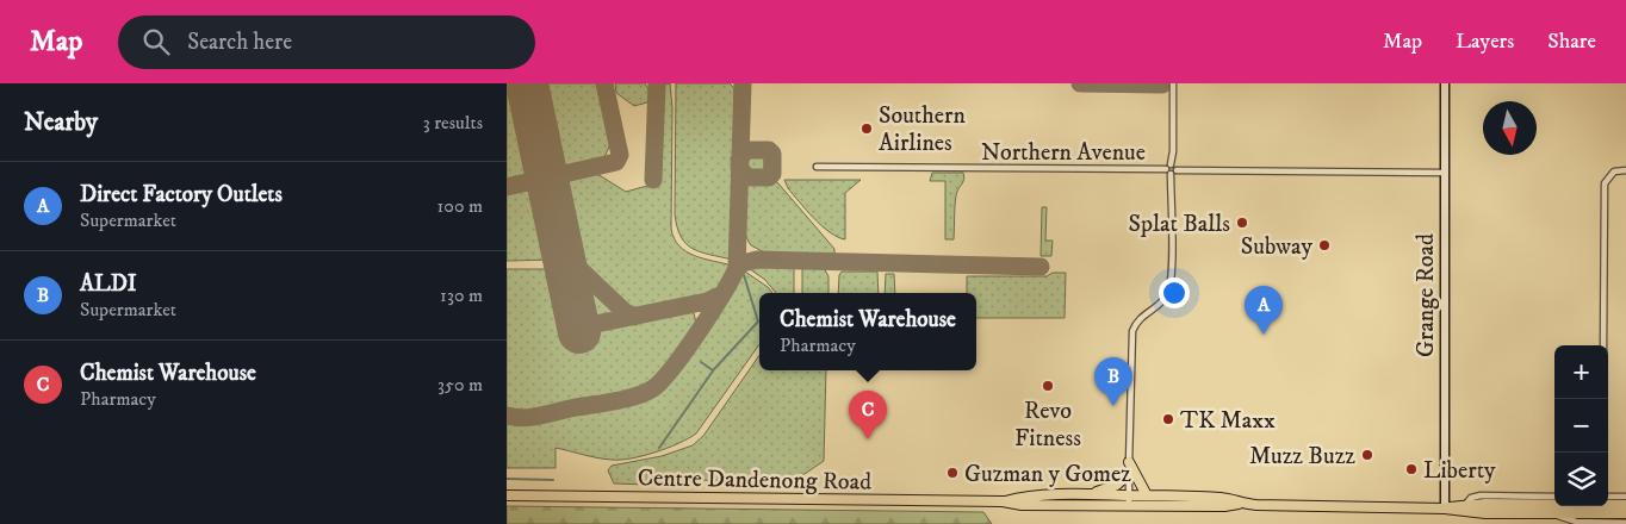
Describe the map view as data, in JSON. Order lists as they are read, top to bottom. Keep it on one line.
{"streets":{"main road":["Grange Road","Centre Dandenong Road"],"street":["Northern Avenue"]},"crossings":[["Northern Avenue","Grange Road"],["Grange Road","Centre Dandenong Road"]],"places":["Southern Airlines","Splat Balls","Subway","Revo Fitness","TK Maxx","Muzz Buzz","Liberty","Guzman y Gomez"],"north":"bottom","page":{"header":"Map","search":"Search here","nav":["Map","Layers","Share"],"heading":["Nearby","3 results"],"list":[{"mark":"A","name":"Direct Factory Outlets","note":"Supermarket","value":"100 m"},{"mark":"B","name":"ALDI","note":"Supermarket","value":"130 m"},{"mark":"C","name":"Chemist Warehouse","note":"Pharmacy","value":"350 m"}],"pins":["A","B","C"],"popup":["Chemist Warehouse","Pharmacy"],"map_buttons":["+","−"]}}
